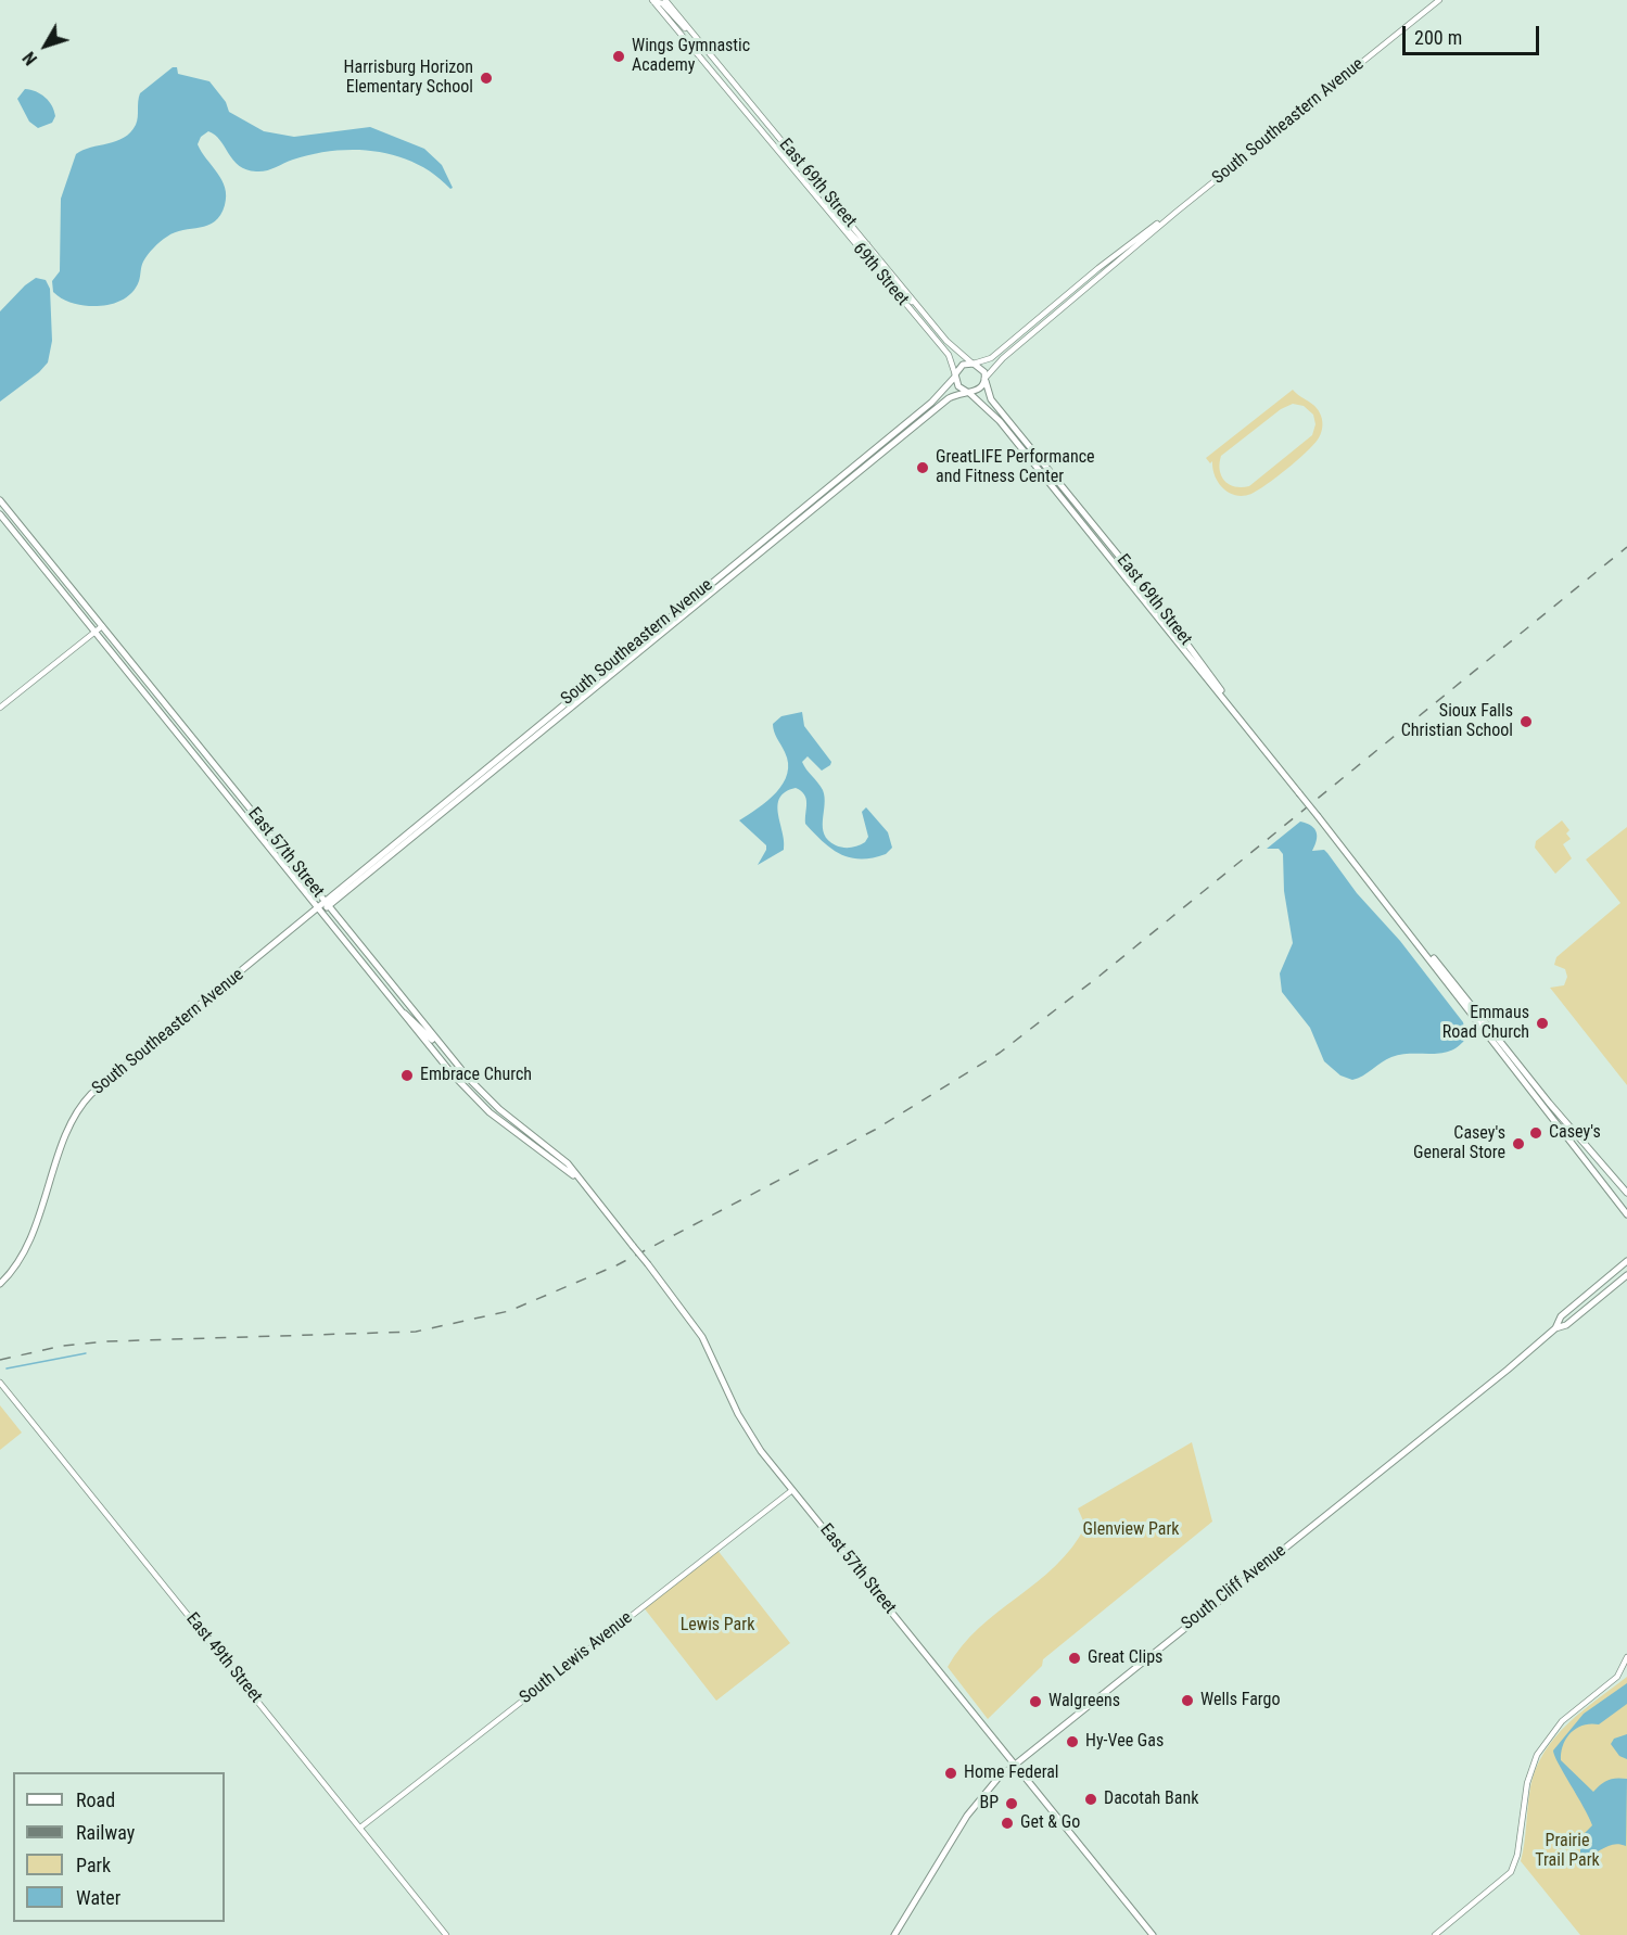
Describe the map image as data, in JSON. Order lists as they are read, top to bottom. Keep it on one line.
{"streets":{"main road":["South Southeastern Avenue","East 69th Street","East 57th Street","South Cliff Avenue"],"street":["69th Street","East 49th Street","South Lewis Avenue"]},"crossings":[["South Southeastern Avenue","East 69th Street"],["South Southeastern Avenue","69th Street"],["South Southeastern Avenue","East 57th Street"],["East 69th Street","69th Street"],["East 57th Street","South Cliff Avenue"],["East 57th Street","South Lewis Avenue"],["East 49th Street","South Lewis Avenue"]],"parks":["Glenview Park","Lewis Park","Prairie Trail Park"],"places":["Wings Gymnastic Academy","Harrisburg Horizon Elementary School","GreatLIFE Performance and Fitness Center","Sioux Falls Christian School","Emmaus Road Church","Embrace Church","Casey's","Casey's General Store","Great Clips","Wells Fargo","Walgreens","Hy-Vee Gas","Home Federal","Dacotah Bank","BP","Get & Go"],"legend":["Road","Railway","Park","Water"],"scale_bar":"200 m","north":"bottom left"}
